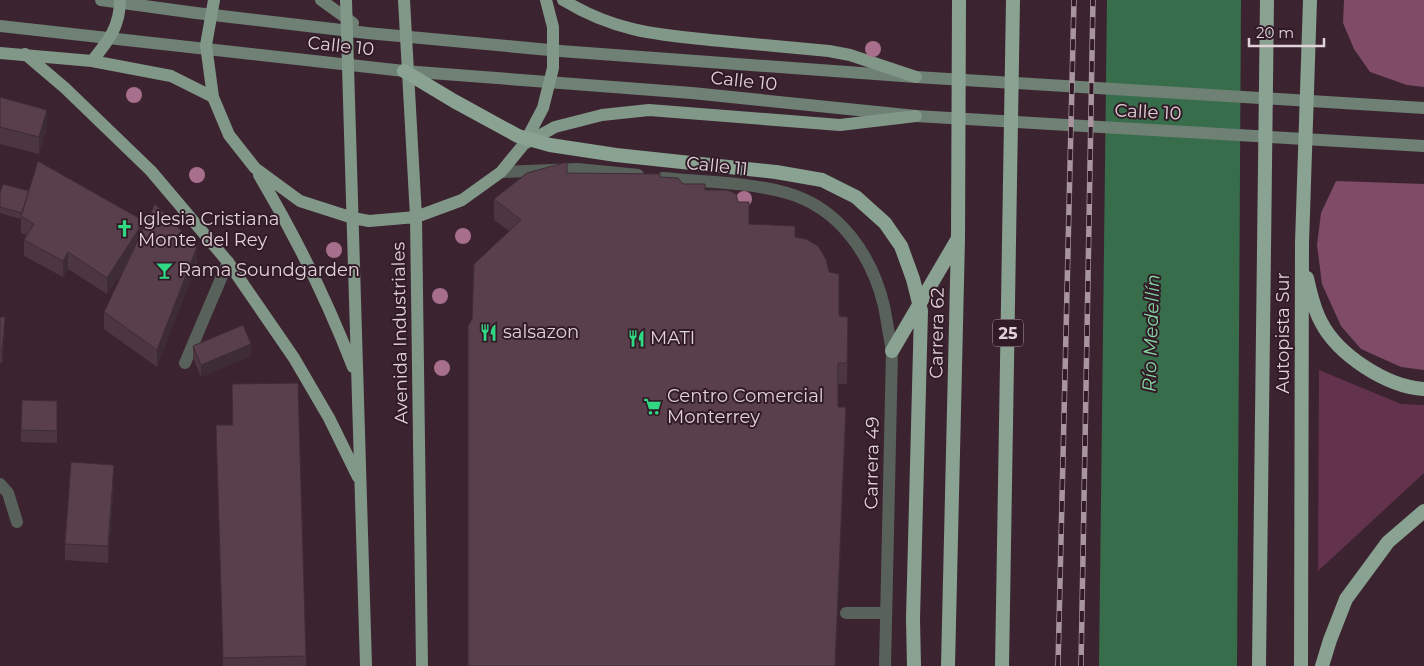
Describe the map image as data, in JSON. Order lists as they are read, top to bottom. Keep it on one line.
{"streets":{"highway":["Carrera 62","25","Autopista Sur"],"main road":["Calle 10","Avenida Industriales"],"street":["Calle 11","Carrera 49"]},"crossings":[["Calle 11","Carrera 49"]],"water":["Río Medellín"],"places":{"church":["Iglesia Cristiana Monte del Rey"],"bar":["Rama Soundgarden"],"restaurant":["salsazon","MATI"],"supermarket":["Centro Comercial Monterrey"]},"scale_bar":"20 m"}
